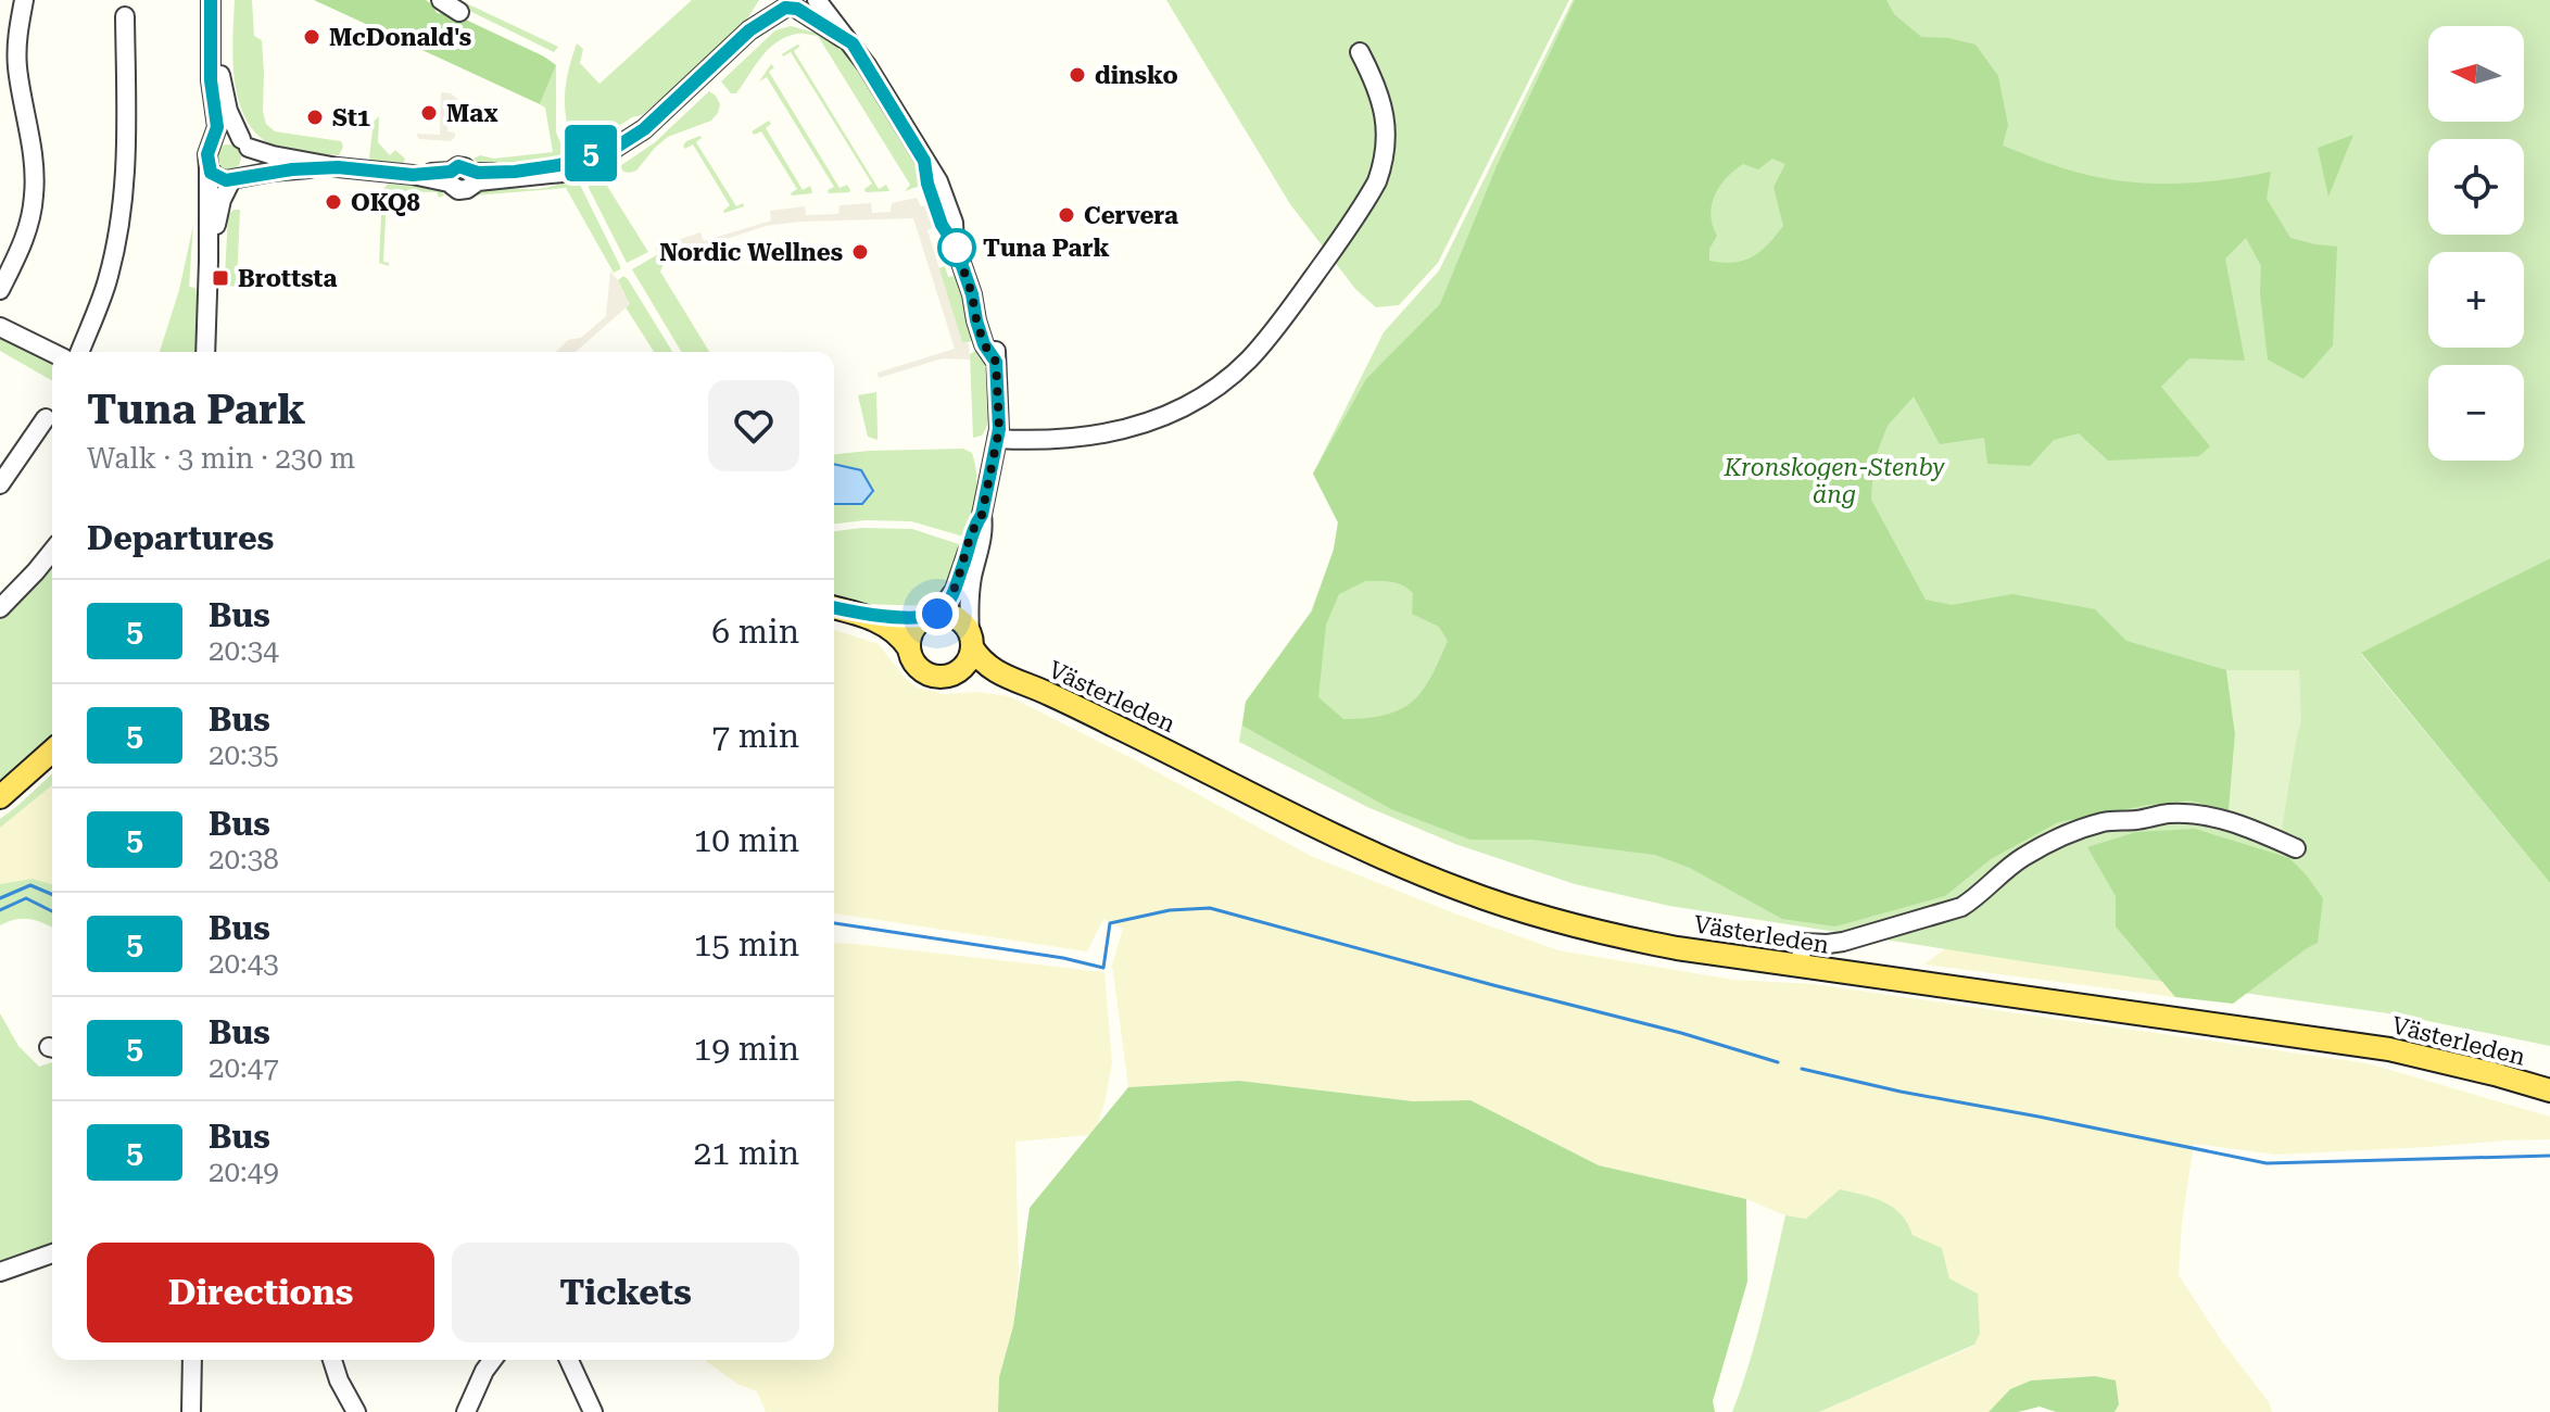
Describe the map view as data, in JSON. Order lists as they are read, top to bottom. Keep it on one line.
{"streets":{"main road":["Västerleden"]},"parks":["Kronskogen-Stenby äng"],"places":{"other":["McDonald's","dinsko","Max","St1","OKQ8","Cervera","Tuna Park","Nordic Wellnes"],"transit":["Brottsta"]},"lines":["bus line 5"],"north":"left","page":{"on_map":"5","map_buttons":["+","−"],"heading":[["Tuna Park","Walk · 3 min · 230 m"],"Departures"],"list":[{"mark":"5","name":"Bus","note":"20:34","value":"6 min"},{"mark":"5","name":"Bus","note":"20:35","value":"7 min"},{"mark":"5","name":"Bus","note":"20:38","value":"10 min"},{"mark":"5","name":"Bus","note":"20:43","value":"15 min"},{"mark":"5","name":"Bus","note":"20:47","value":"19 min"},{"mark":"5","name":"Bus","note":"20:49","value":"21 min"}],"buttons":["Directions","Tickets"]}}
